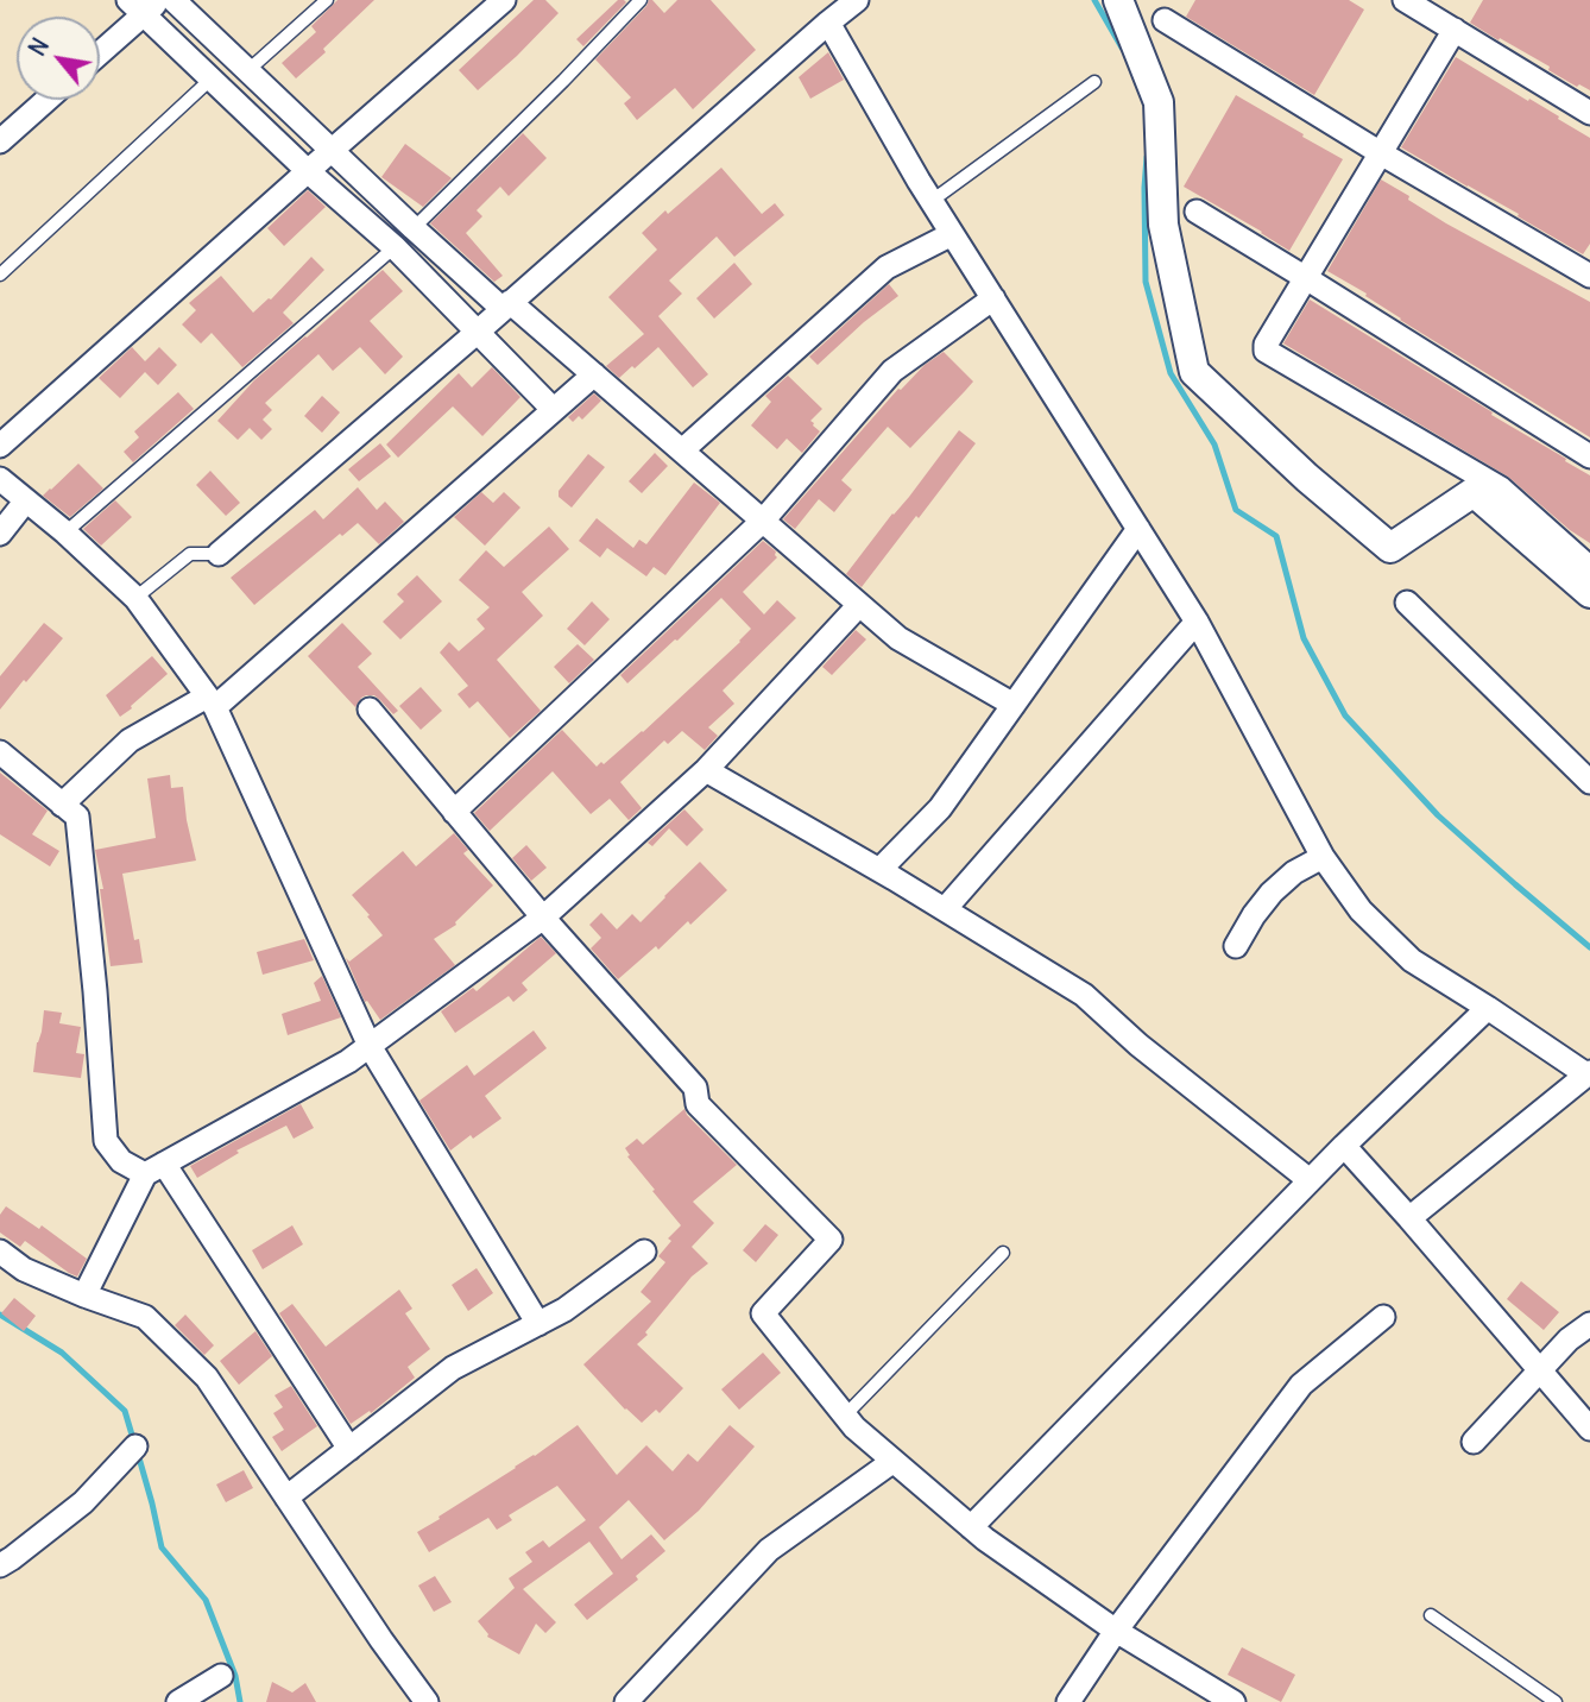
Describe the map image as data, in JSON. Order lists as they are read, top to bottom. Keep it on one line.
{"north":"top left"}
